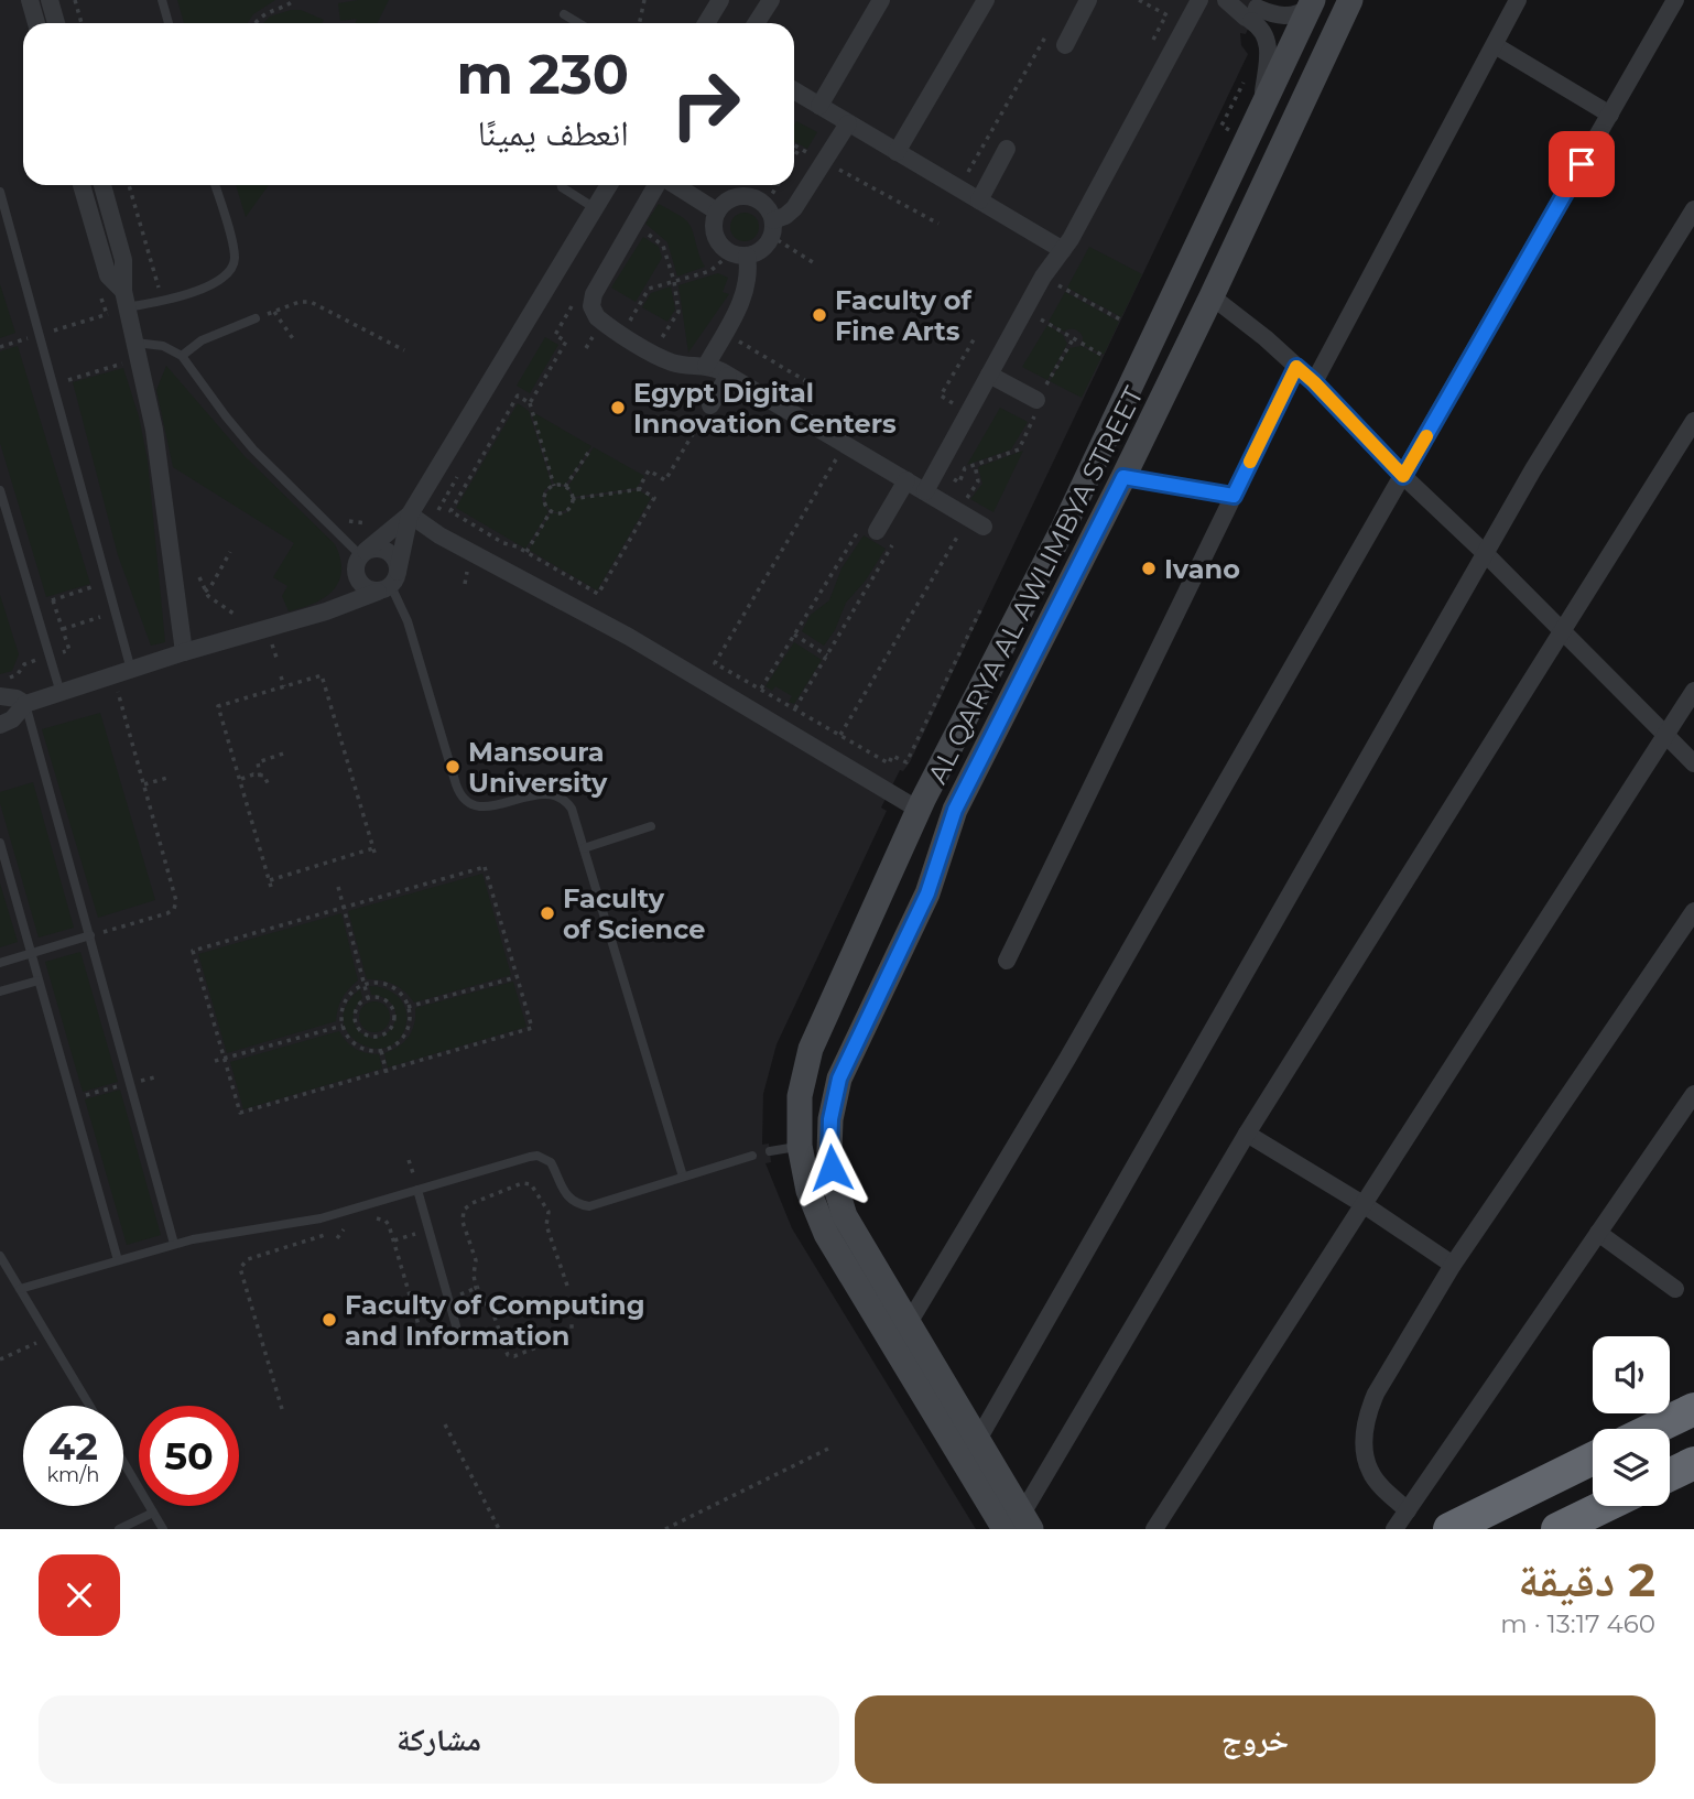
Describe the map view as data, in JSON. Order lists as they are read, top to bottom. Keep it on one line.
{"streets":{"main road":["AL QARYA AL AWLIMBYA STREET"]},"places":["Faculty of Fine Arts","Egypt Digital Innovation Centers","Ivano","Mansoura University","Faculty of Science","Faculty of Computing and Information"],"page":{"turn":["230 m","انعطف يمينًا"],"speed":"42 km/h","limit":"50","heading":["2 دقيقة","460 m · 13:17"],"buttons":["خروج","مشاركة"]}}
